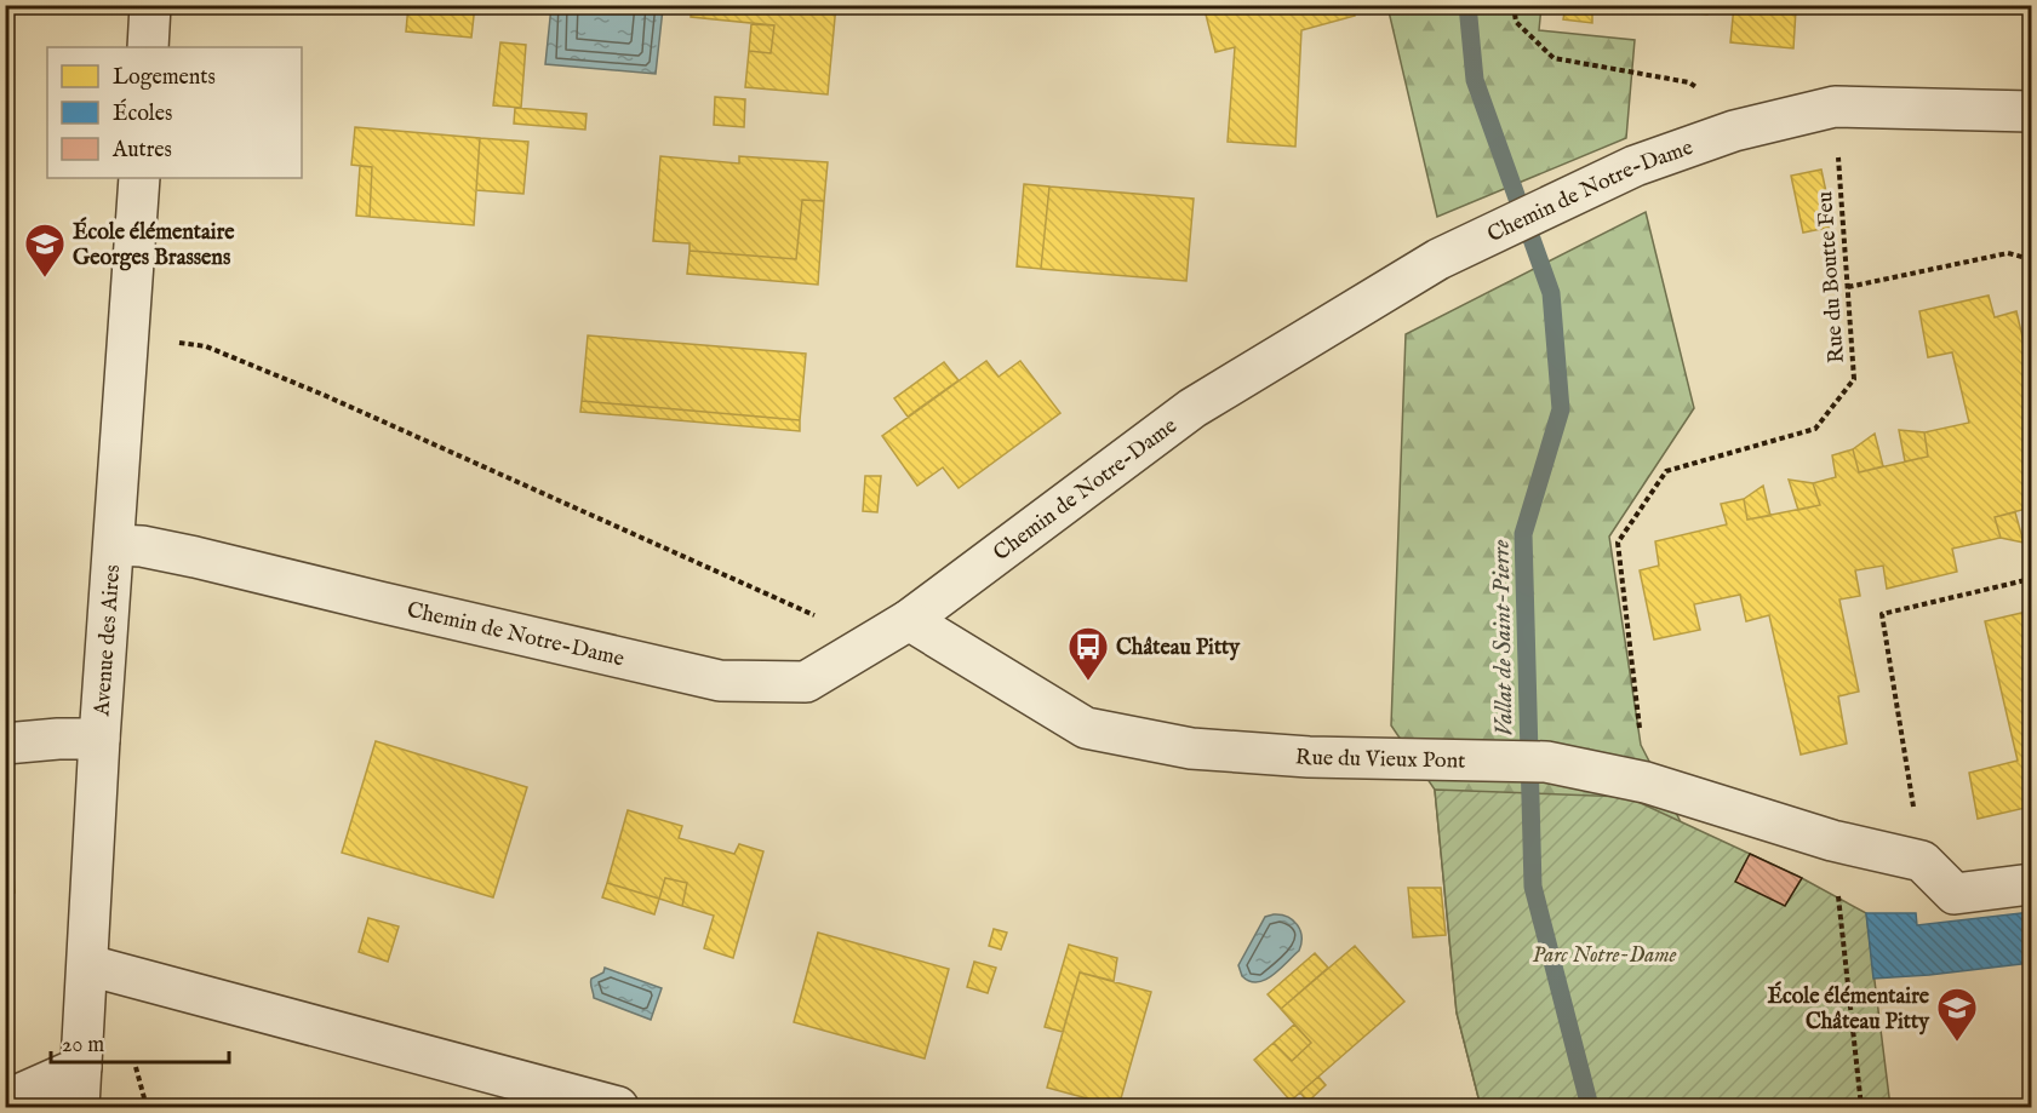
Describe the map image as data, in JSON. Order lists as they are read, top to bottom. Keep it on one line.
{"streets":{"street":["Chemin de Notre-Dame","Avenue des Aires","Rue du Vieux Pont"],"path":["Rue du Boutte Feu"]},"crossings":[["Chemin de Notre-Dame","Rue du Boutte Feu"],["Chemin de Notre-Dame","Avenue des Aires"],["Chemin de Notre-Dame","Rue du Vieux Pont"],["Rue du Boutte Feu","Rue du Vieux Pont"]],"water":["Vallat de Saint-Pierre"],"parks":["Parc Notre-Dame"],"places":{"school or university":["École élémentaire Georges Brassens","École élémentaire Château Pitty"],"bus stop":["Château Pitty"]},"legend":["Logements","Écoles","Autres"],"scale_bar":"20 m"}
